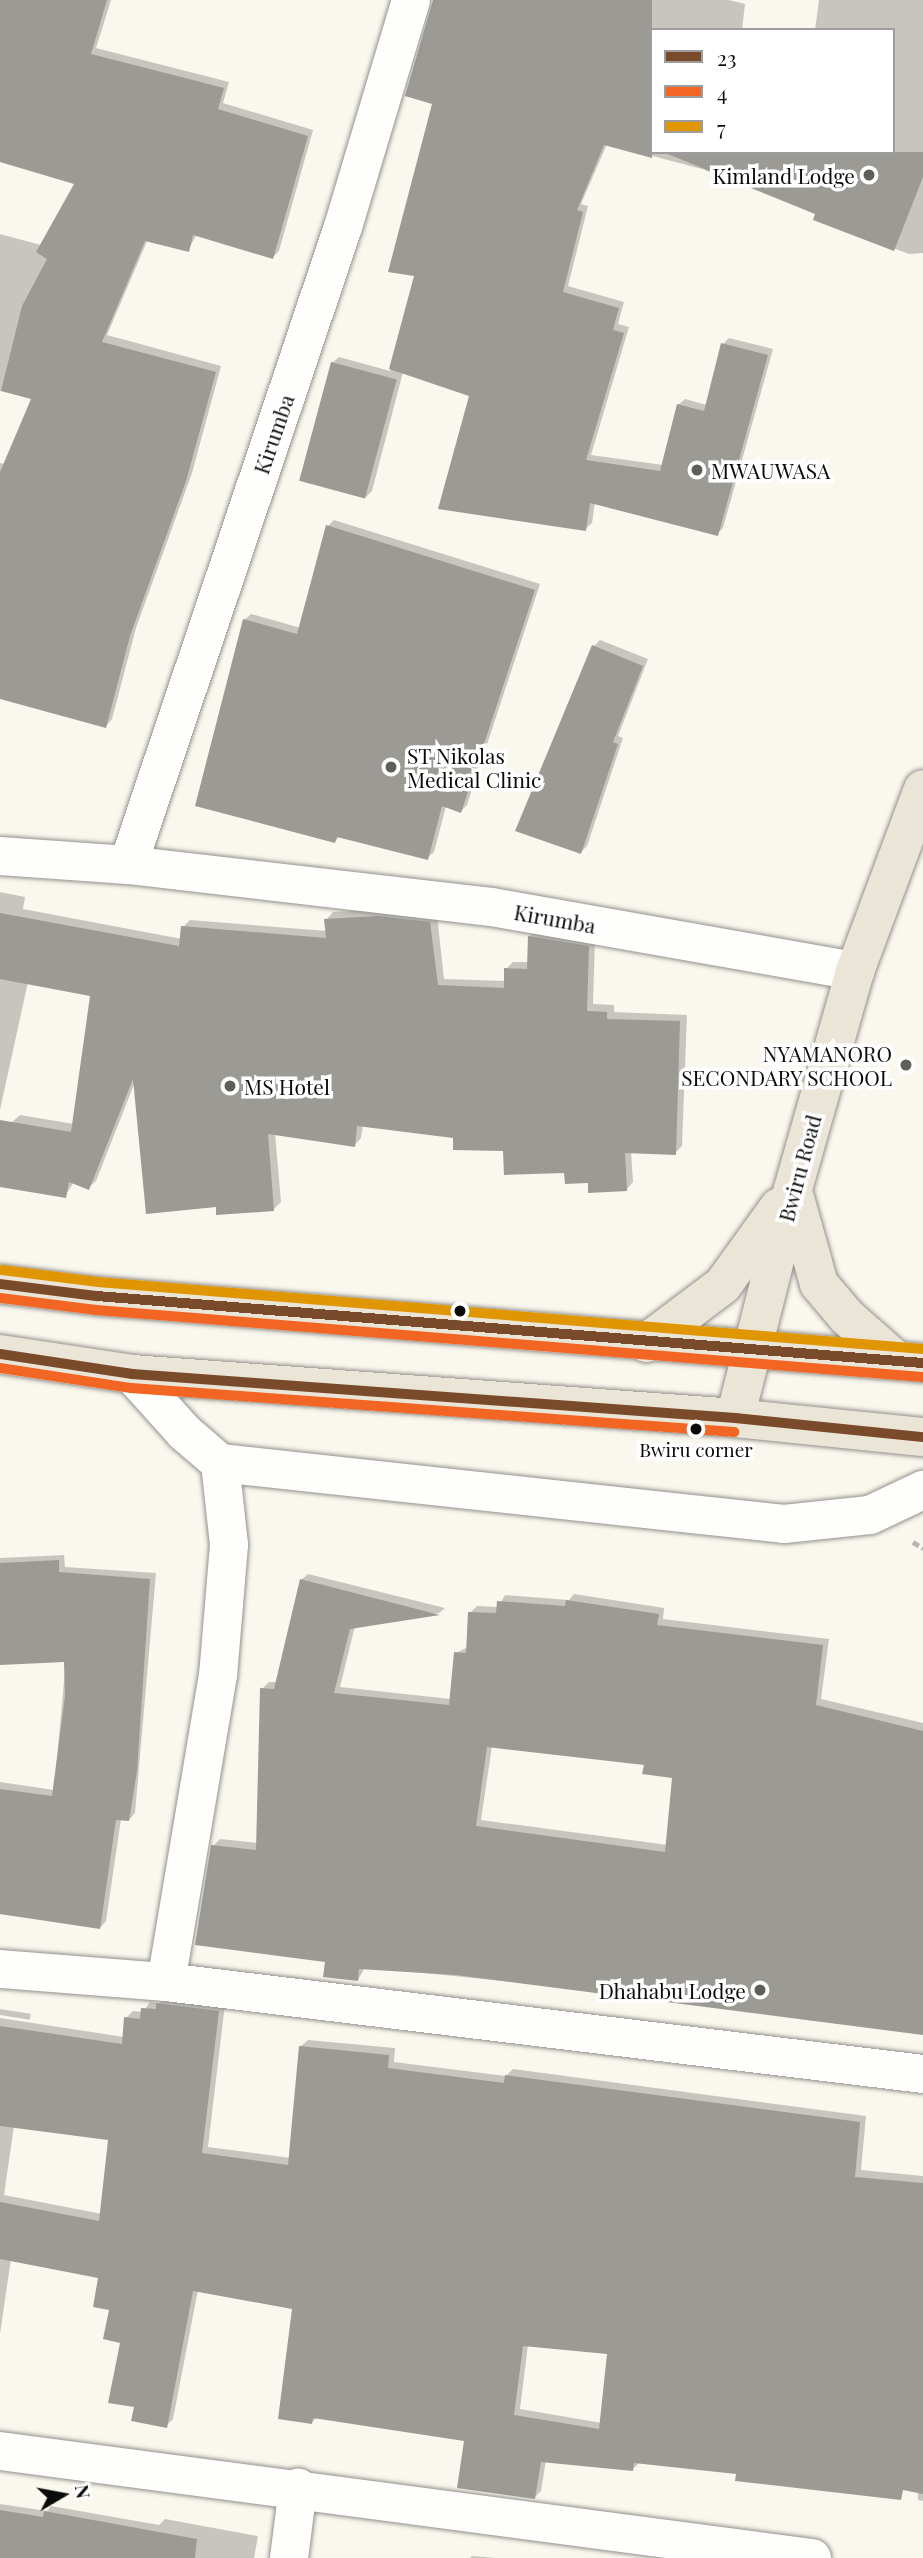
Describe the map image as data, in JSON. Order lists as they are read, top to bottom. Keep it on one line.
{"streets":{"main road":["Bwiru Road"],"street":["Kirumba"]},"crossings":[["Kirumba","Bwiru Road"]],"places":["Kimland Lodge","MWAUWASA","ST Nikolas Medical Clinic","NYAMANORO SECONDARY SCHOOL","MS Hotel","Bwiru corner","Dhahabu Lodge"],"lines":["transit line 7","transit line 23","transit line 4"],"legend":["23","4","7"],"north":"right"}
